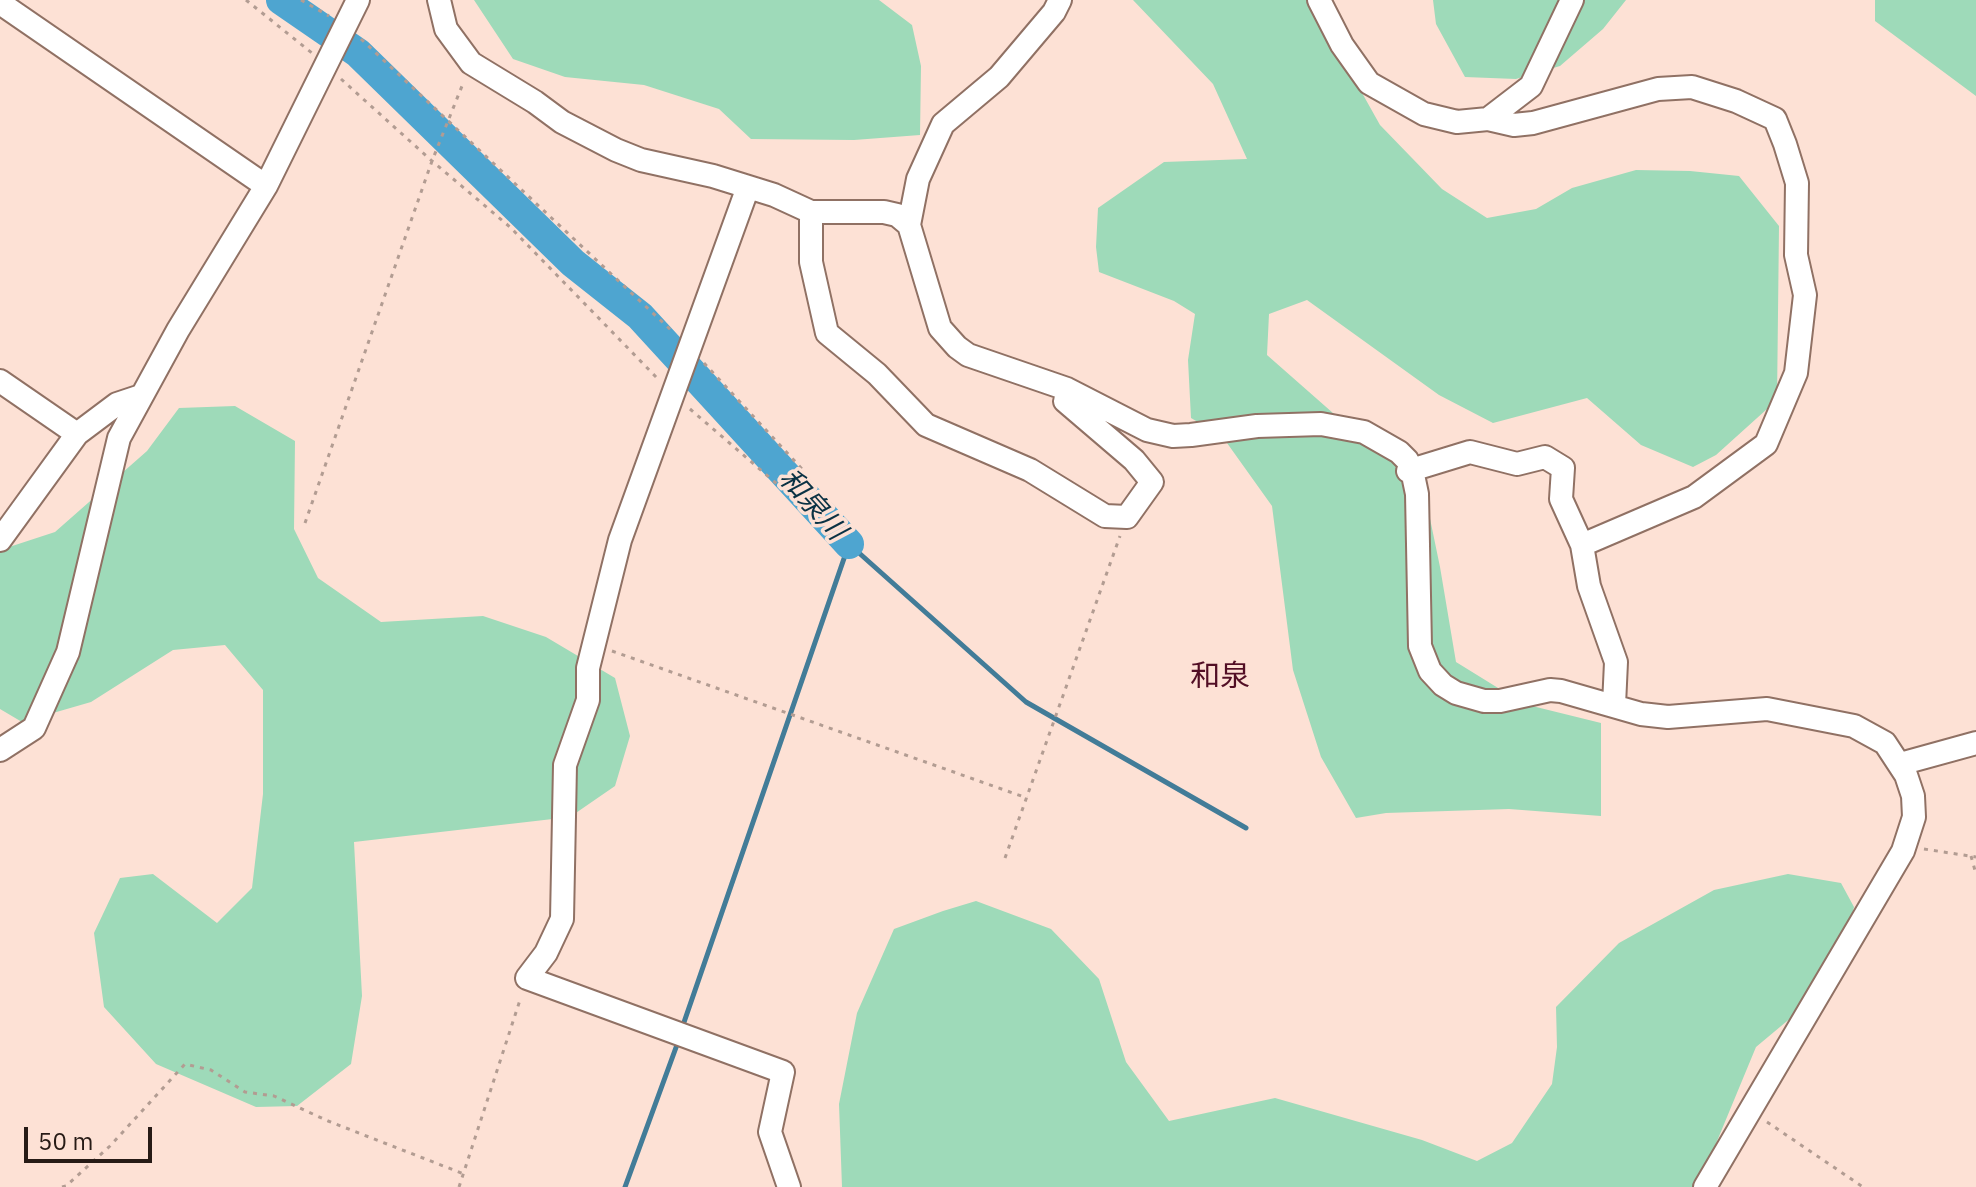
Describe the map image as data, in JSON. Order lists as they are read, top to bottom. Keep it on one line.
{"districts":["和泉"],"water":["和泉川"],"scale_bar":"50 m"}
